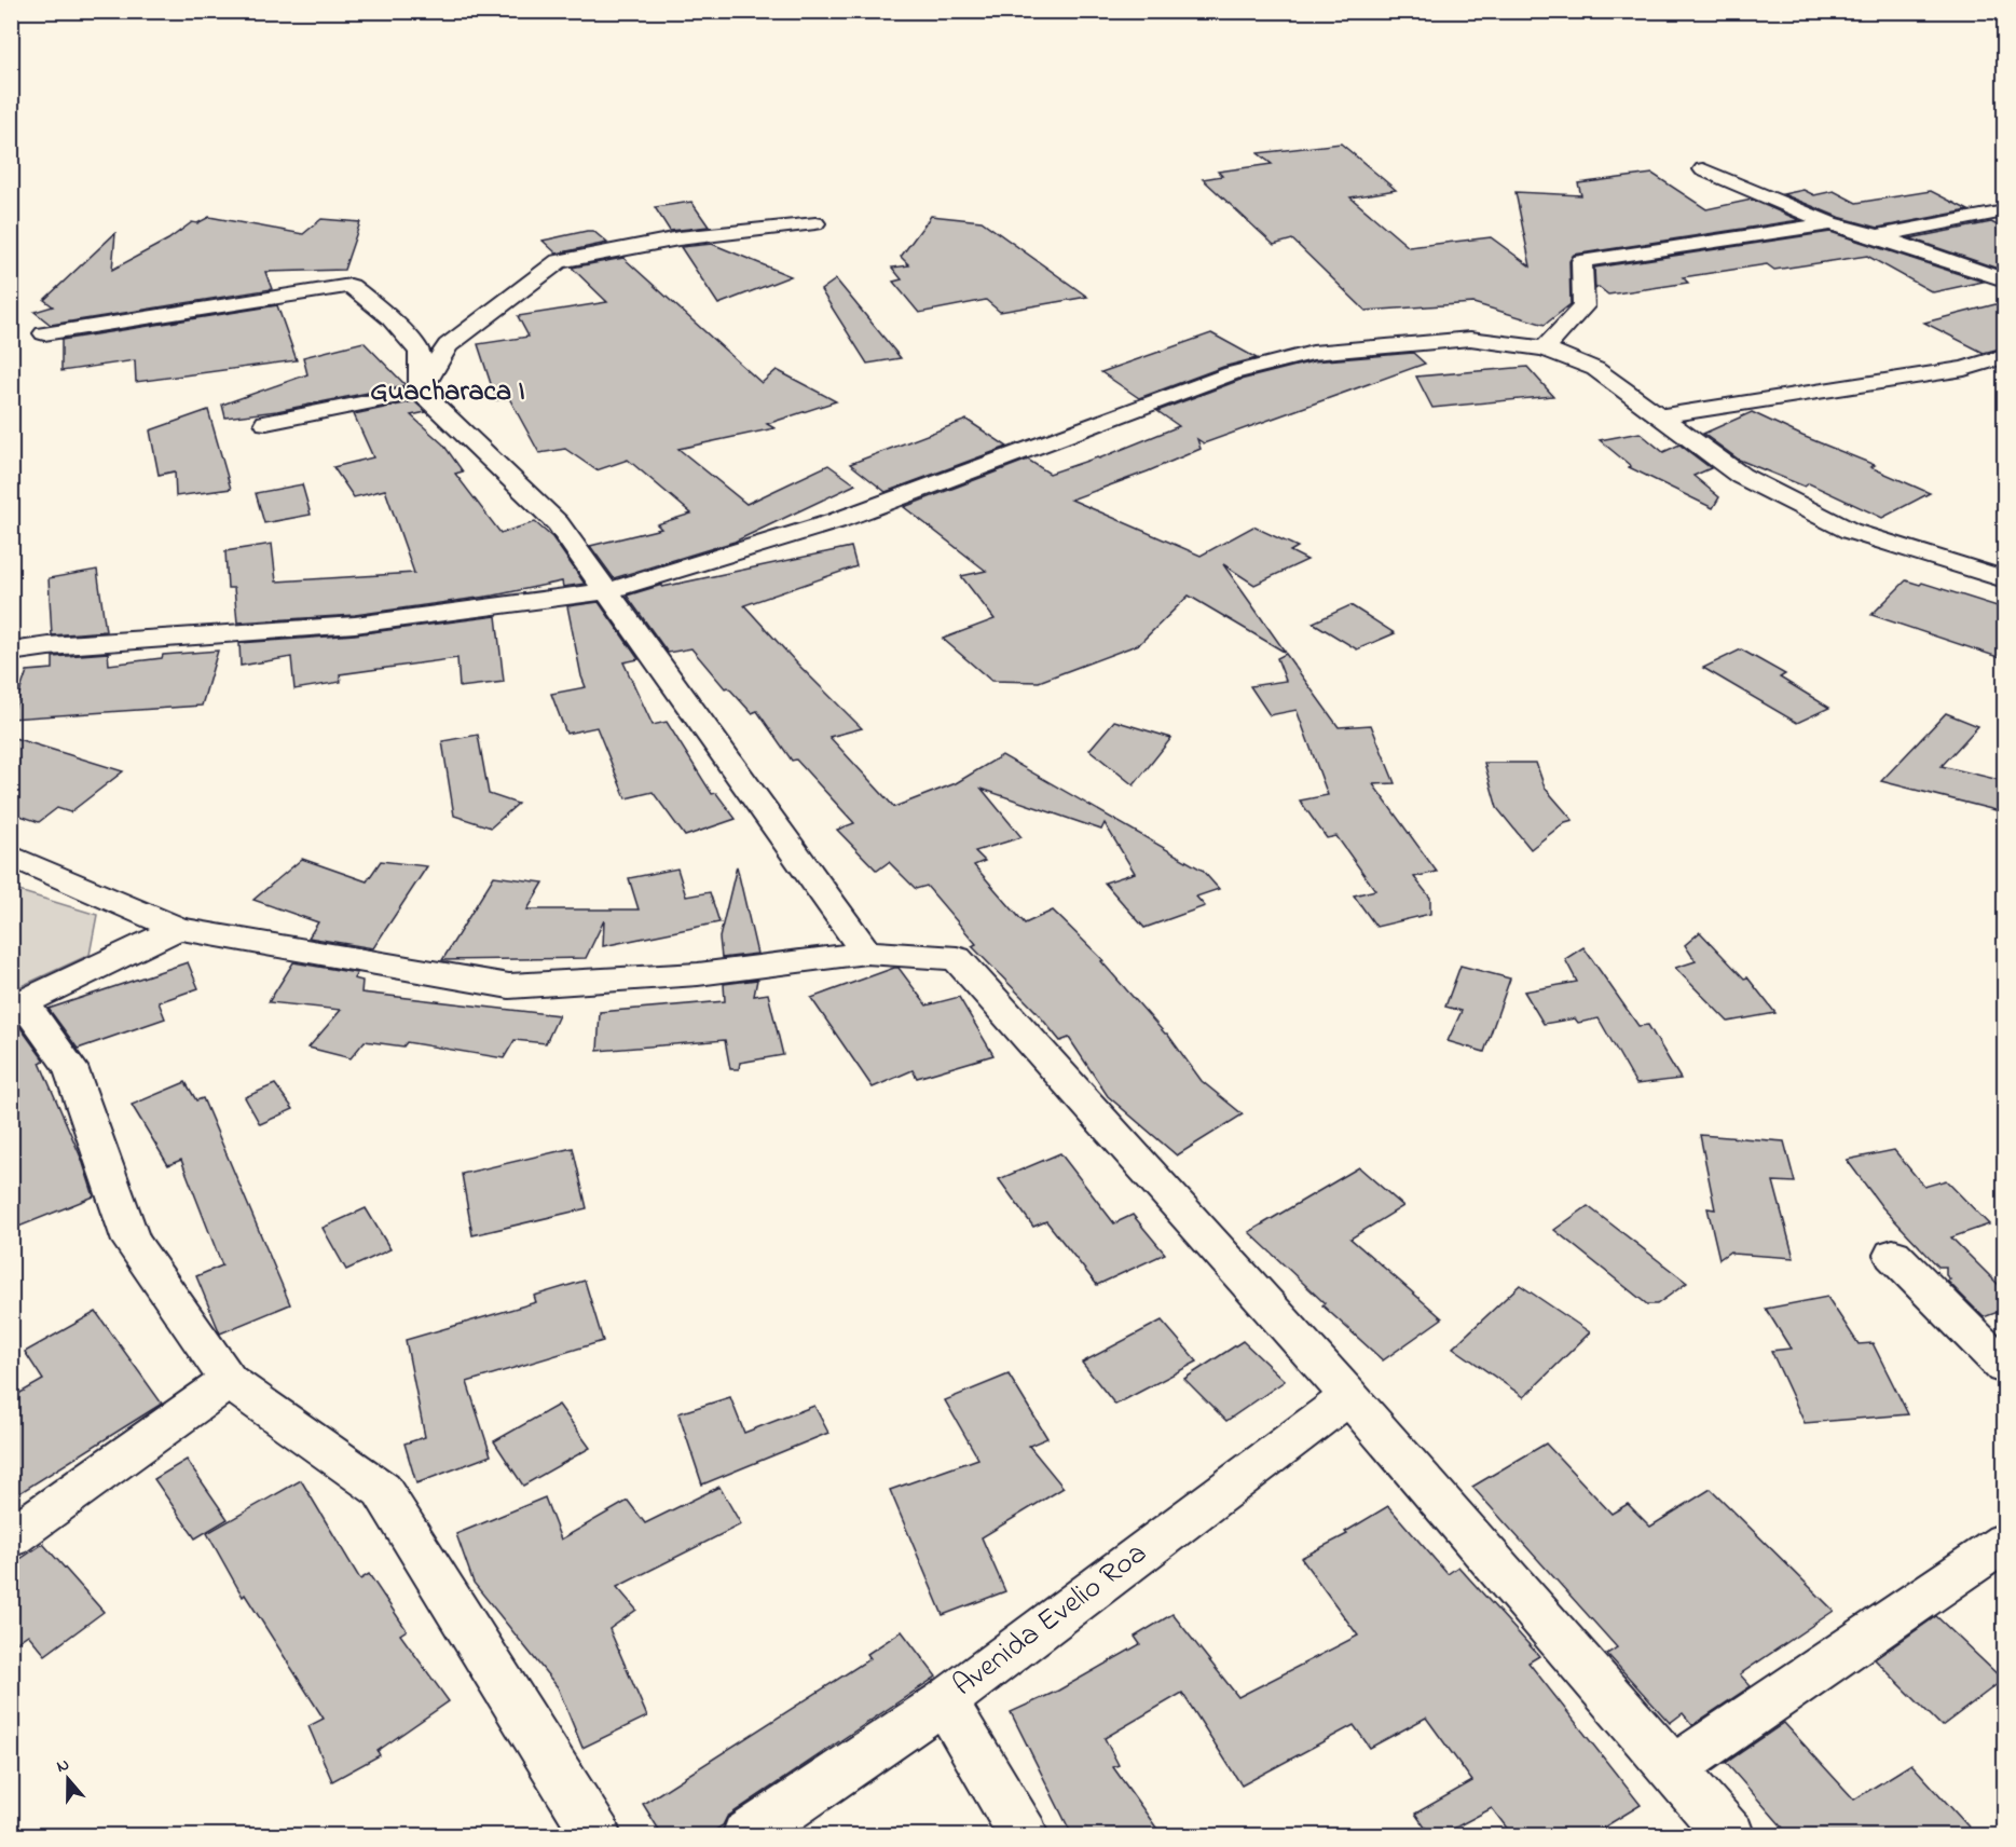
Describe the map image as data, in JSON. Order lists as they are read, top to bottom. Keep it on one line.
{"streets":{"street":["Avenida Evelio Roa"]},"districts":["Guacharaca I"],"north":"top"}
